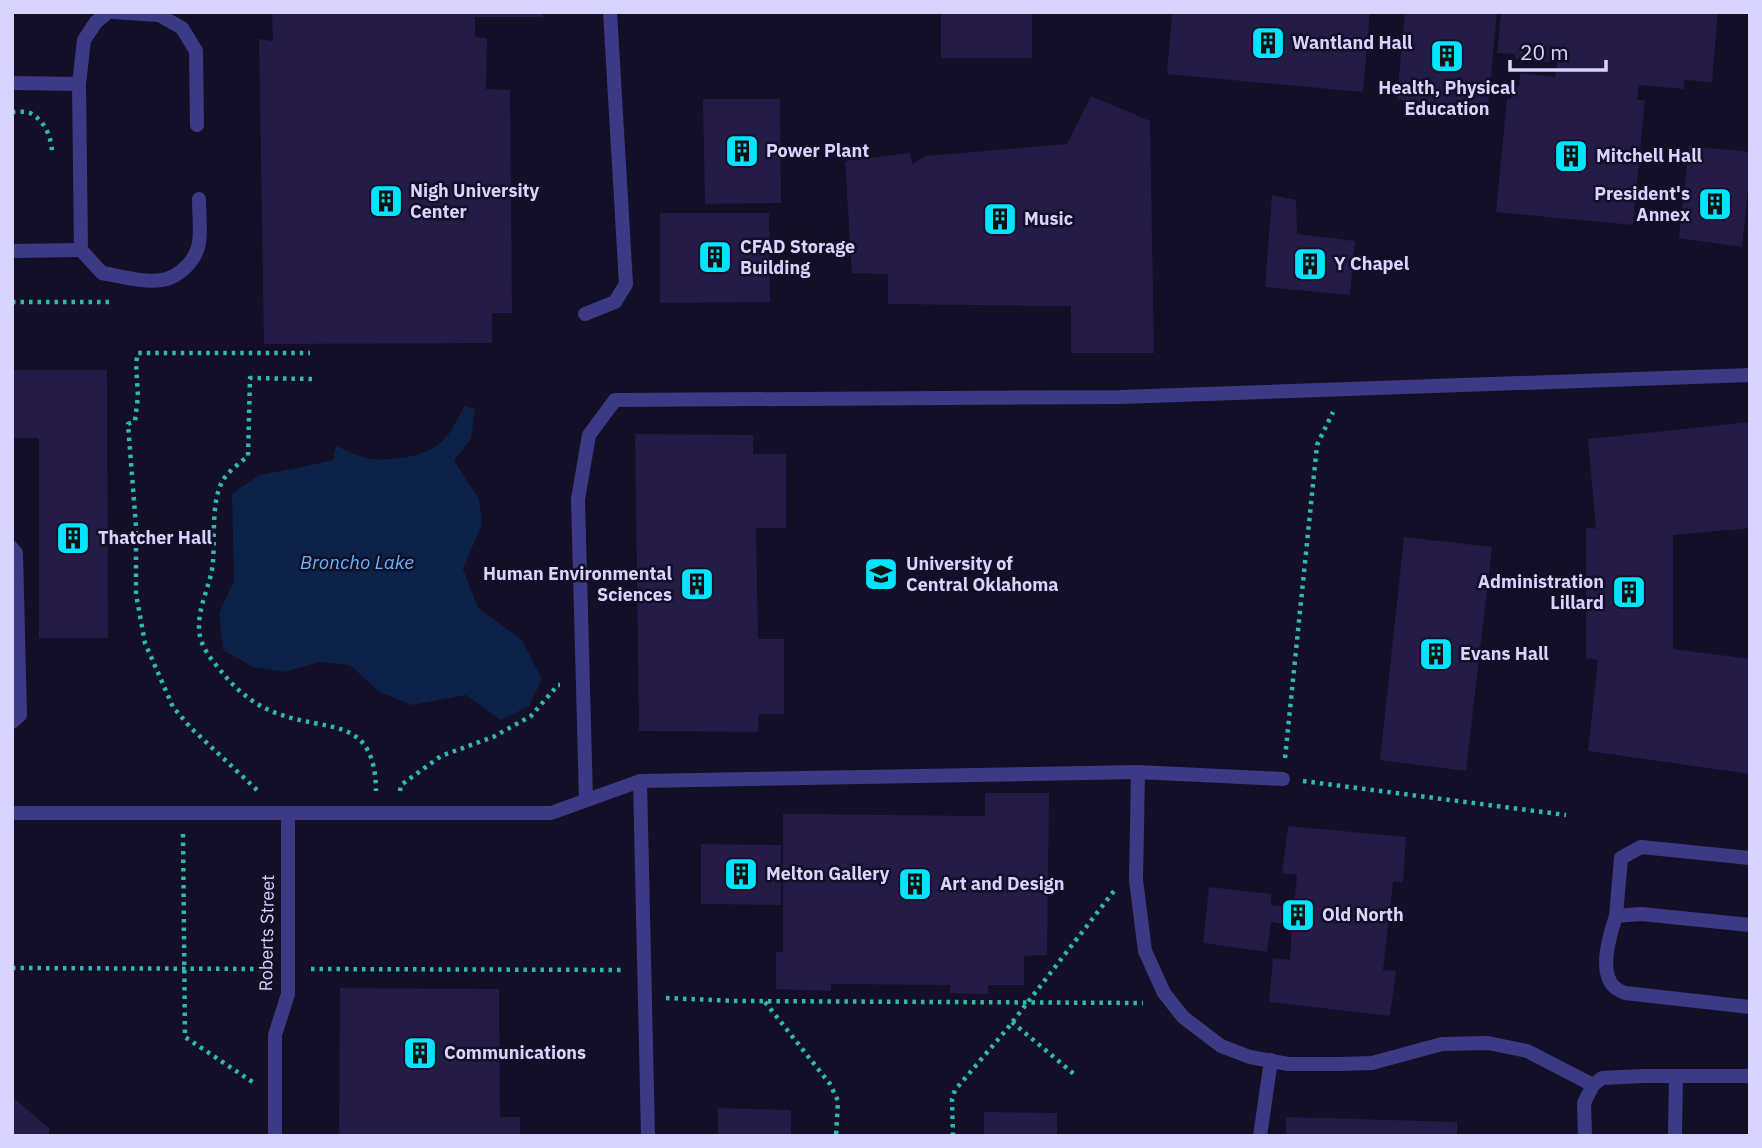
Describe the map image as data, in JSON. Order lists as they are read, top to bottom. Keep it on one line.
{"streets":{"lane":["Roberts Street"]},"water":["Broncho Lake"],"places":{"building":["Wantland Hall","Health, Physical Education","Power Plant","Mitchell Hall","Nigh University Center","President's Annex","Music","CFAD Storage Building","Y Chapel","Thatcher Hall","Human Environmental Sciences","Administration Lillard","Evans Hall","Melton Gallery","Art and Design","Old North","Communications"],"school or university":["University of Central Oklahoma"]},"scale_bar":"20 m"}
